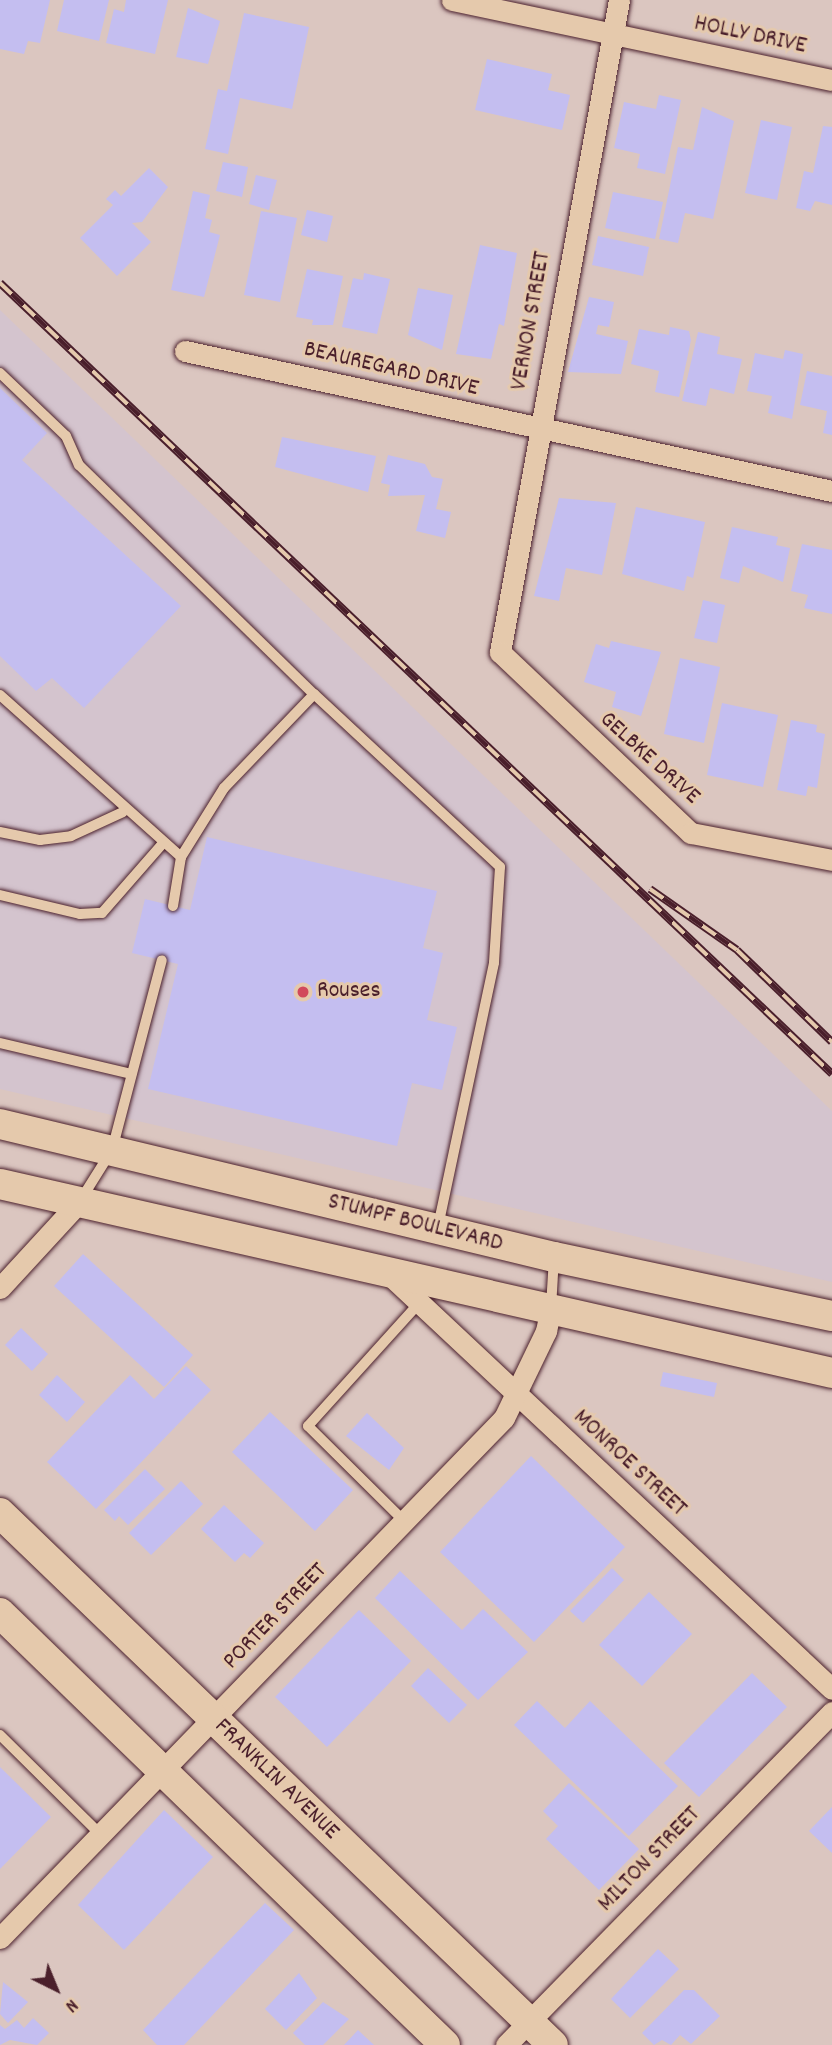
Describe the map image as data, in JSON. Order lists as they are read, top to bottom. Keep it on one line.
{"streets":{"main road":["STUMPF BOULEVARD","FRANKLIN AVENUE"],"street":["HOLLY DRIVE","VERNON STREET","BEAUREGARD DRIVE","GELBKE DRIVE","MONROE STREET","PORTER STREET","MILTON STREET"]},"crossings":[["HOLLY DRIVE","VERNON STREET"],["VERNON STREET","BEAUREGARD DRIVE"],["VERNON STREET","GELBKE DRIVE"],["MONROE STREET","PORTER STREET"],["PORTER STREET","FRANKLIN AVENUE"],["FRANKLIN AVENUE","MILTON STREET"]],"places":["Rouses"],"north":"bottom right"}
